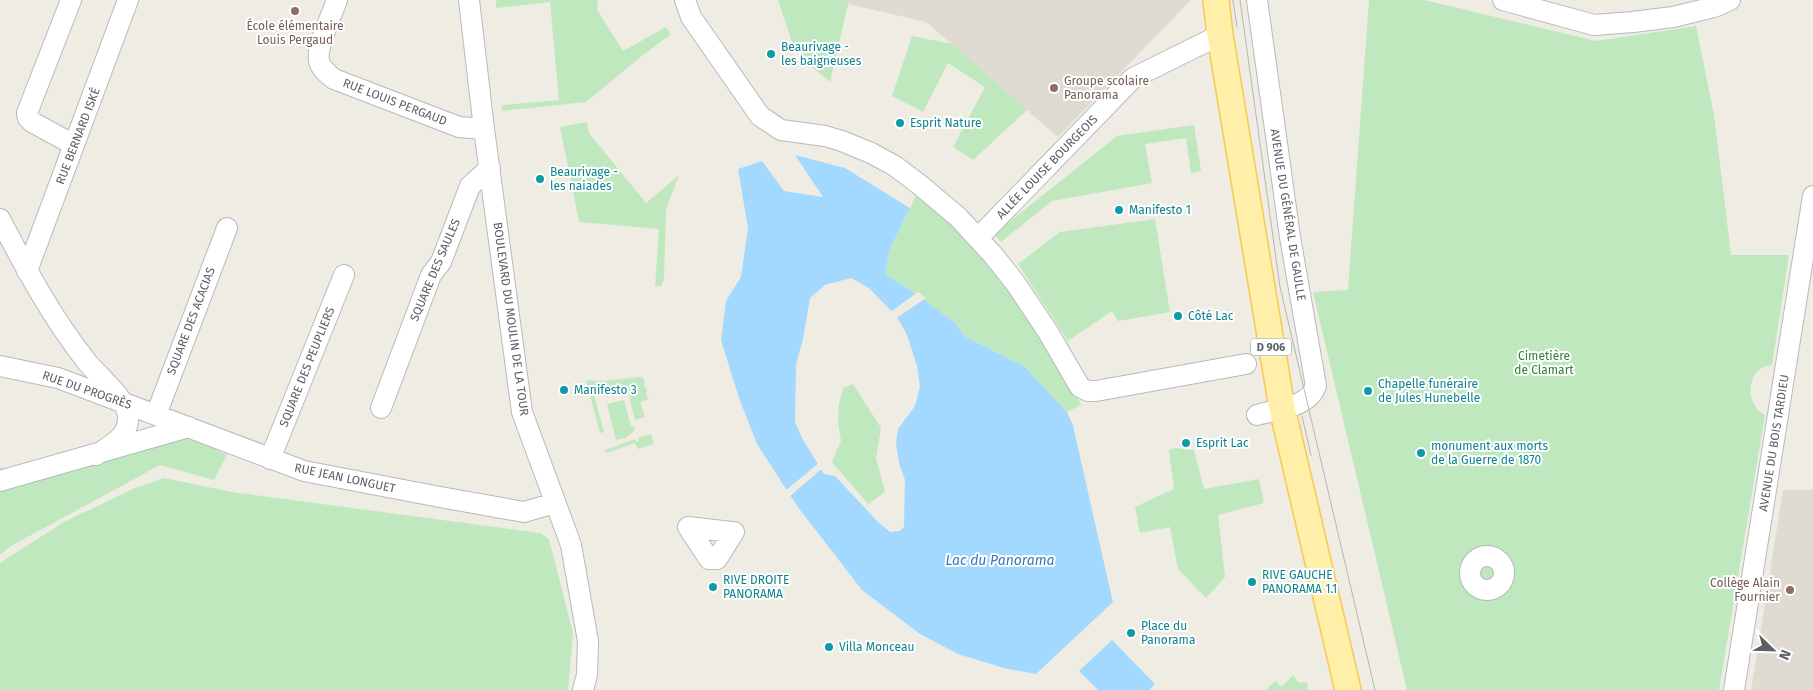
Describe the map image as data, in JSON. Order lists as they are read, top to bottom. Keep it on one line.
{"streets":{"main road":["D 906"],"street":["RUE LOUIS PERGAUD","RUE BERNARD ISKÉ","ALLÉE LOUISE BOURGEOIS","AVENUE DU GÉNÉRAL DE GAULLE","SQUARE DES SAULES","BOULEVARD DU MOULIN DE LA TOUR","SQUARE DES ACACIAS","SQUARE DES PEUPLIERS","RUE DU PROGRÈS","AVENUE DU BOIS TARDIEU","RUE JEAN LONGUET"]},"crossings":[["RUE LOUIS PERGAUD","BOULEVARD DU MOULIN DE LA TOUR"],["ALLÉE LOUISE BOURGEOIS","D 906"],["AVENUE DU GÉNÉRAL DE GAULLE","D 906"],["SQUARE DES SAULES","BOULEVARD DU MOULIN DE LA TOUR"],["BOULEVARD DU MOULIN DE LA TOUR","RUE JEAN LONGUET"],["SQUARE DES ACACIAS","RUE DU PROGRÈS"],["SQUARE DES ACACIAS","RUE JEAN LONGUET"],["SQUARE DES PEUPLIERS","RUE JEAN LONGUET"],["RUE DU PROGRÈS","RUE JEAN LONGUET"]],"water":["Lac du Panorama"],"parks":["Cimetière de Clamart"],"places":["École élémentaire Louis Pergaud","Beaurivage - les baigneuses","Groupe scolaire Panorama","Esprit Nature","Beaurivage - les naiades","Manifesto 1","Côté Lac","Manifesto 3","Chapelle funéraire de Jules Hunebelle","Esprit Lac","monument aux morts de la Guerre de 1870","RIVE GAUCHE PANORAMA 1.1","RIVE DROITE PANORAMA","Collège Alain Fournier","Place du Panorama","Villa Monceau"],"north":"bottom right"}
